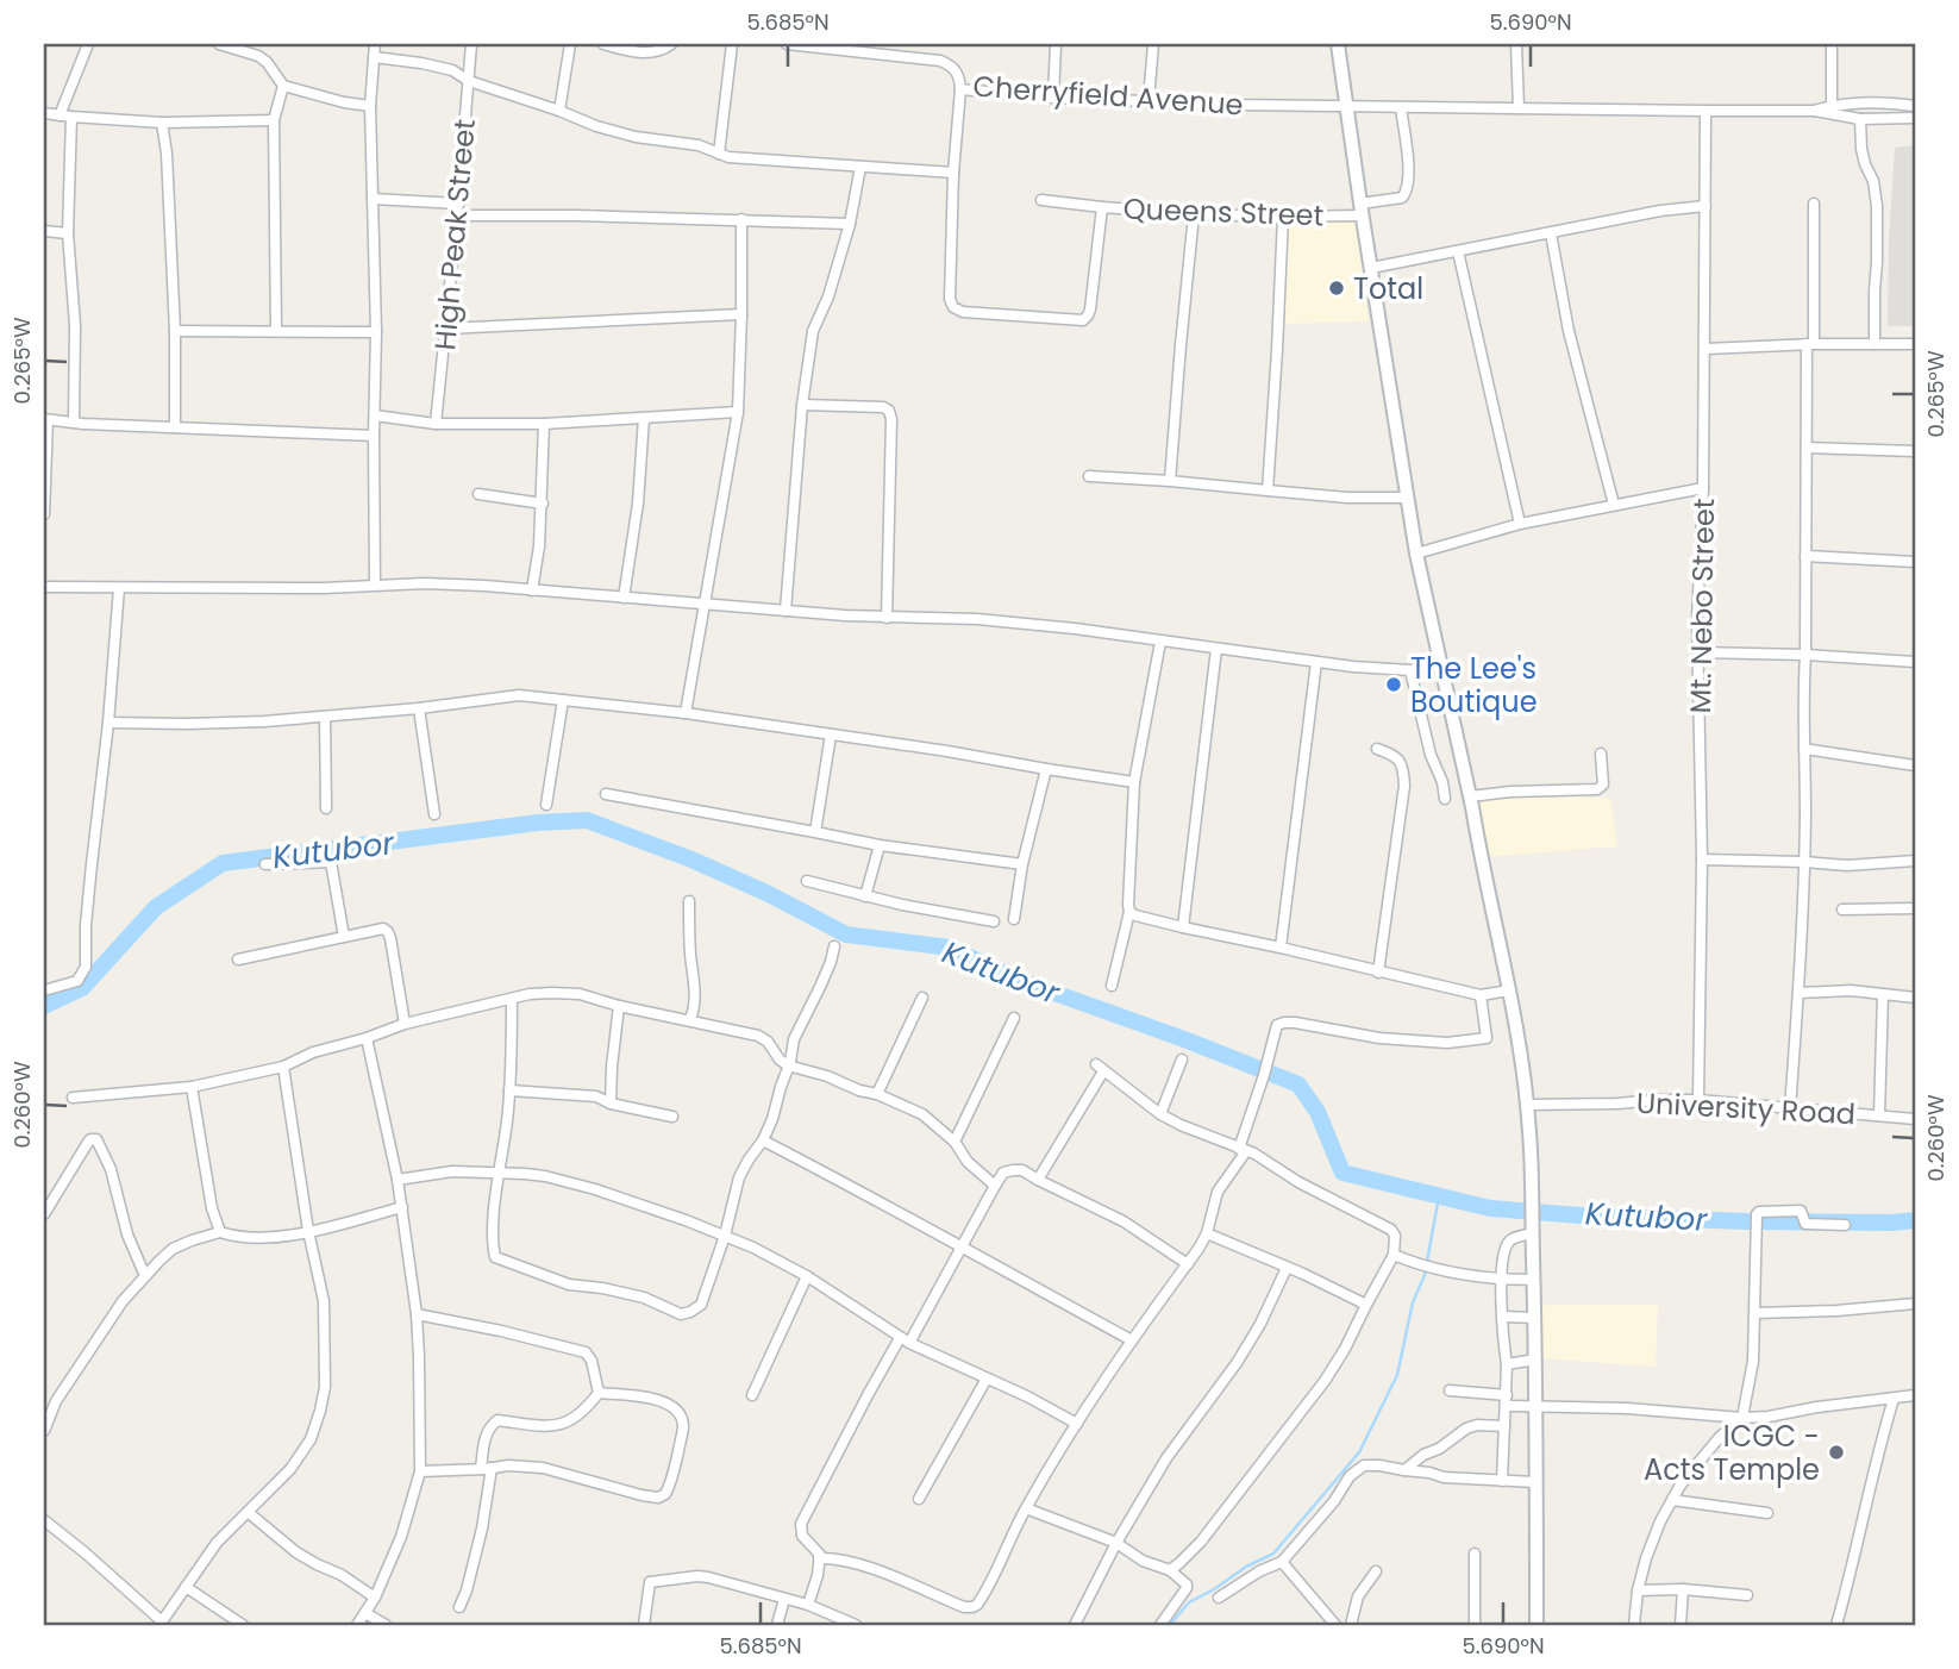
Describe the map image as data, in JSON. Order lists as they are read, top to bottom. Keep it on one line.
{"streets":{"street":["Cherryfield Avenue","Queens Street","High Peak Street","Mt. Nebo Street","University Road"]},"crossings":[["Cherryfield Avenue","Queens Street"],["Cherryfield Avenue","Mt. Nebo Street"],["Mt. Nebo Street","University Road"]],"water":["Kutubor"],"places":["Total","The Lee's Boutique","ICGC - Acts Temple"],"coordinates":["5.685°N","5.690°N","0.265°W","0.260°W"]}
